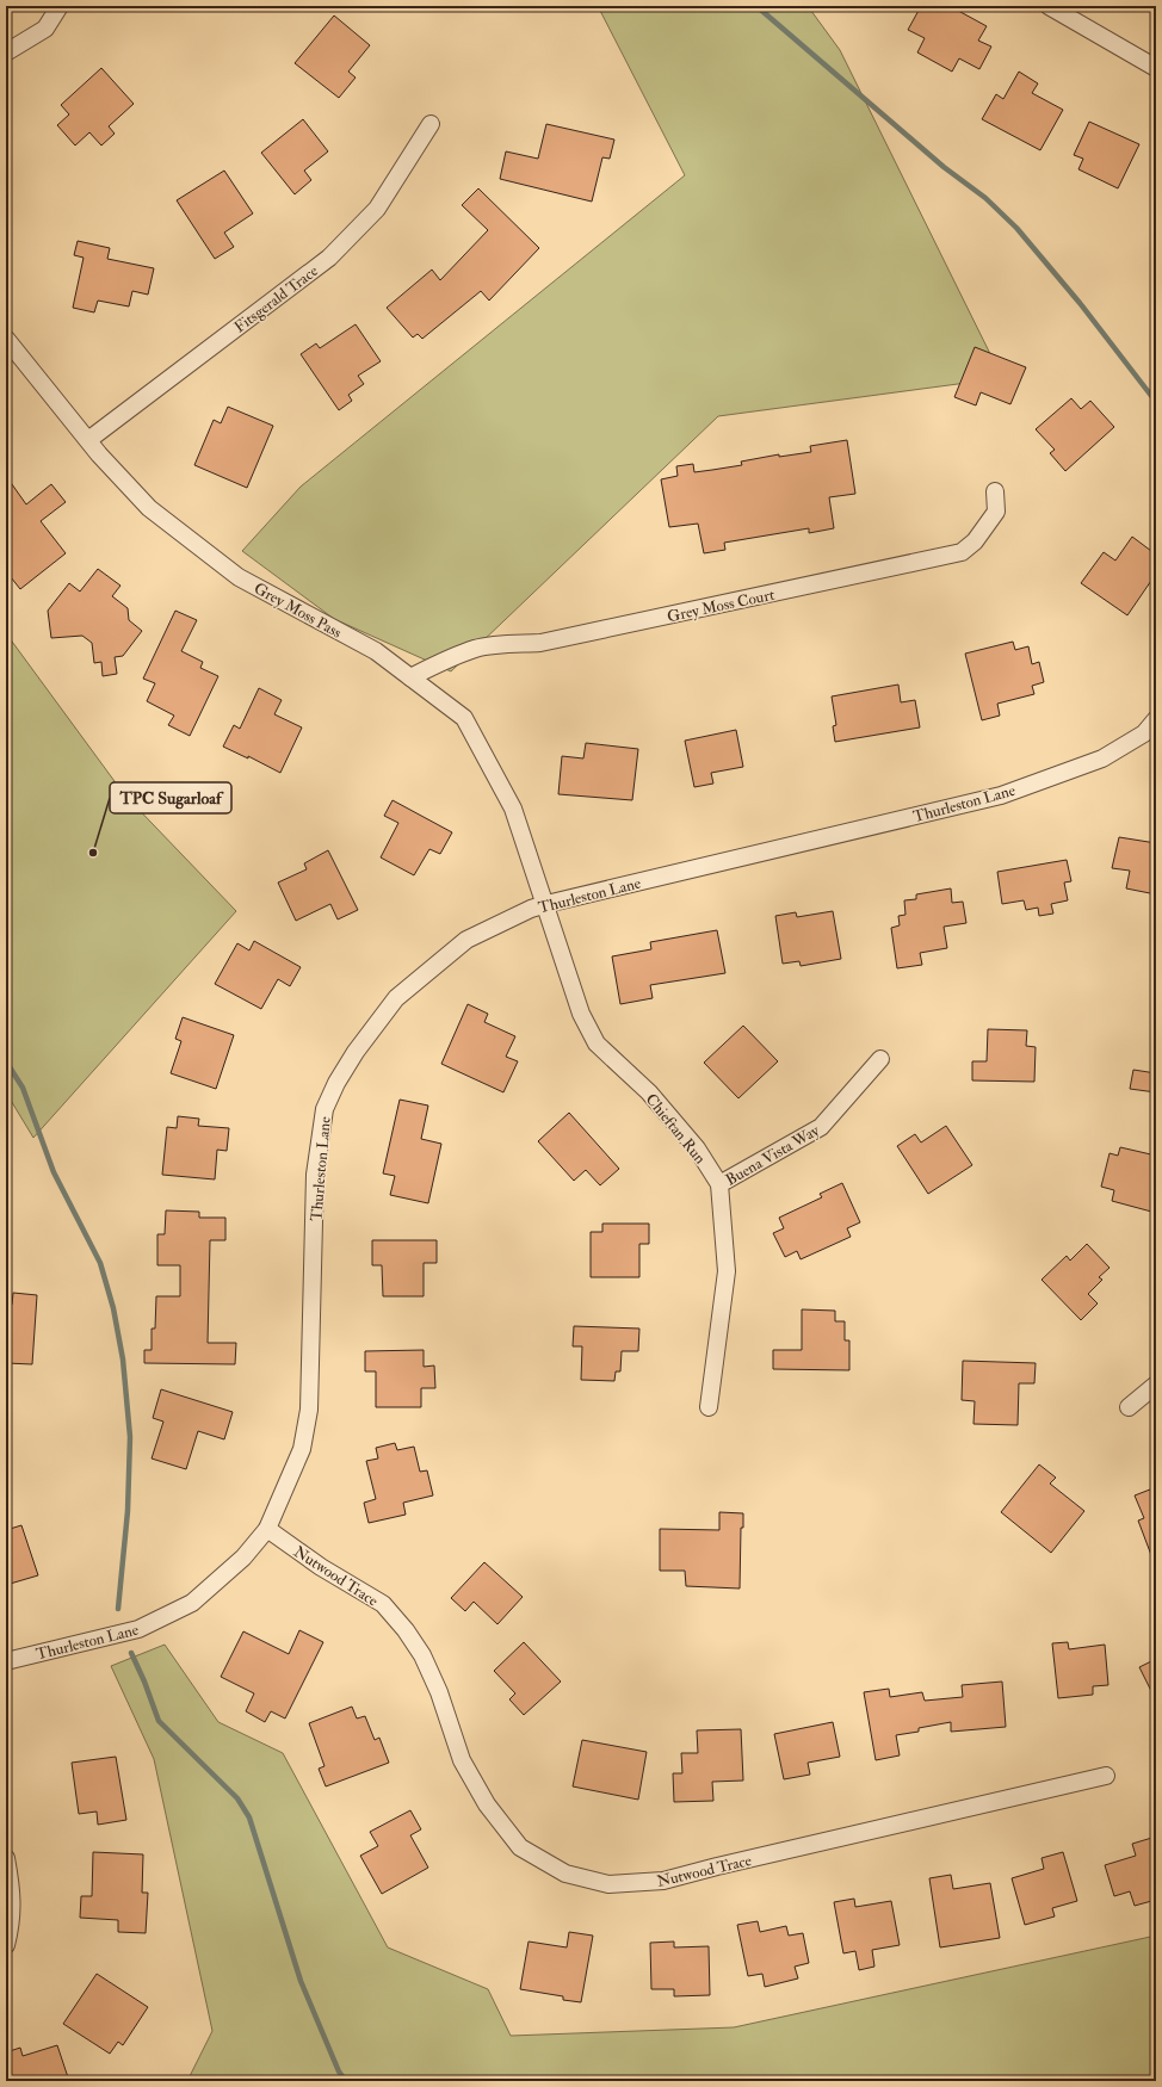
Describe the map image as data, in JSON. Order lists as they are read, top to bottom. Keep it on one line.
{"streets":{"street":["Fitsgerald Trace","Grey Moss Court","Grey Moss Pass","Thurleston Lane","Chieftan Run","Buena Vista Way","Nutwood Trace"]},"crossings":[["Fitsgerald Trace","Grey Moss Pass"],["Grey Moss Court","Grey Moss Pass"],["Grey Moss Pass","Thurleston Lane"],["Grey Moss Pass","Chieftan Run"],["Thurleston Lane","Chieftan Run"],["Thurleston Lane","Nutwood Trace"],["Chieftan Run","Buena Vista Way"]],"places":["TPC Sugarloaf"]}
